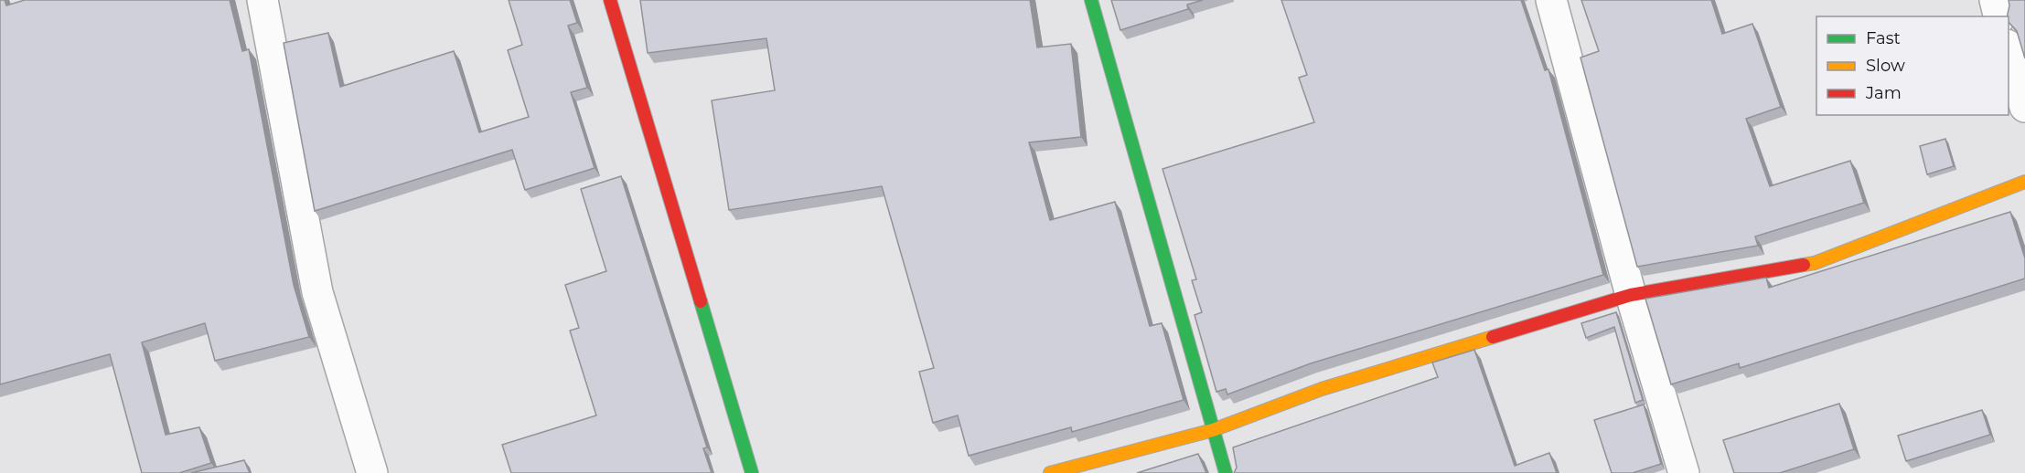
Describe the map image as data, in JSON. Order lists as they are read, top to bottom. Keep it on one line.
{"legend":["Fast","Slow","Jam"]}
